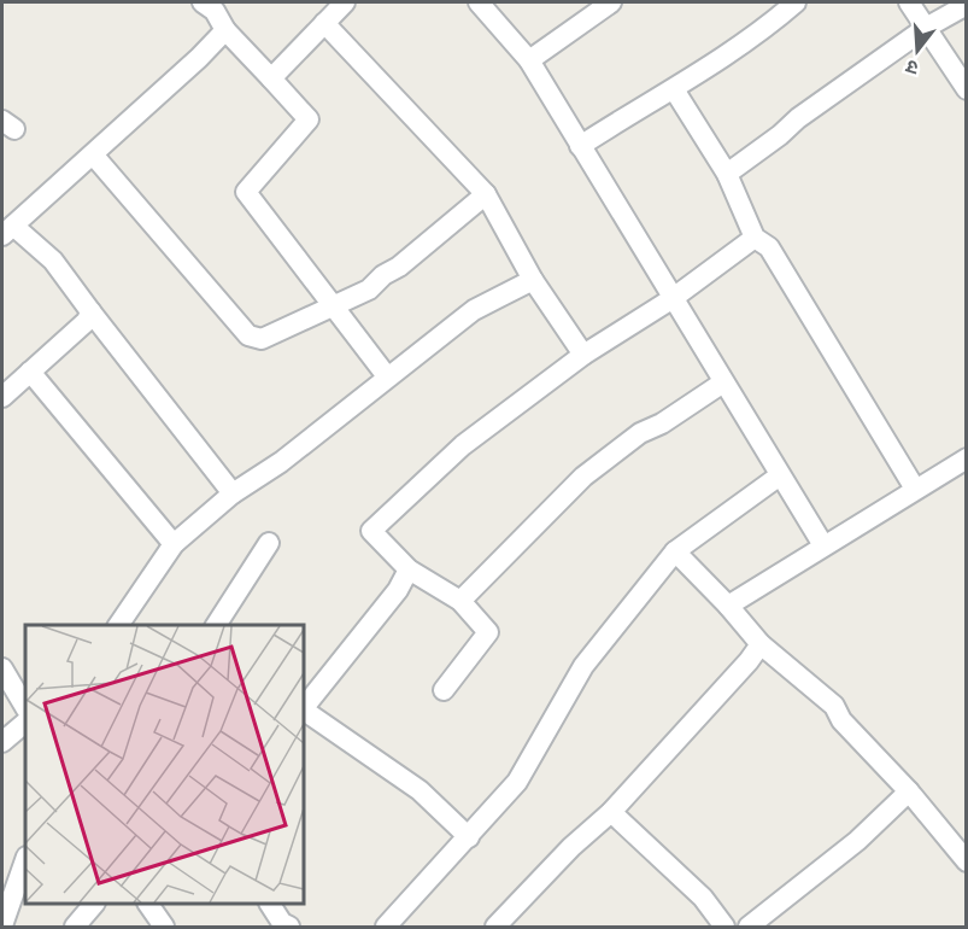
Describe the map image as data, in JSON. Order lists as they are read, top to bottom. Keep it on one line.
{"north":"bottom"}
